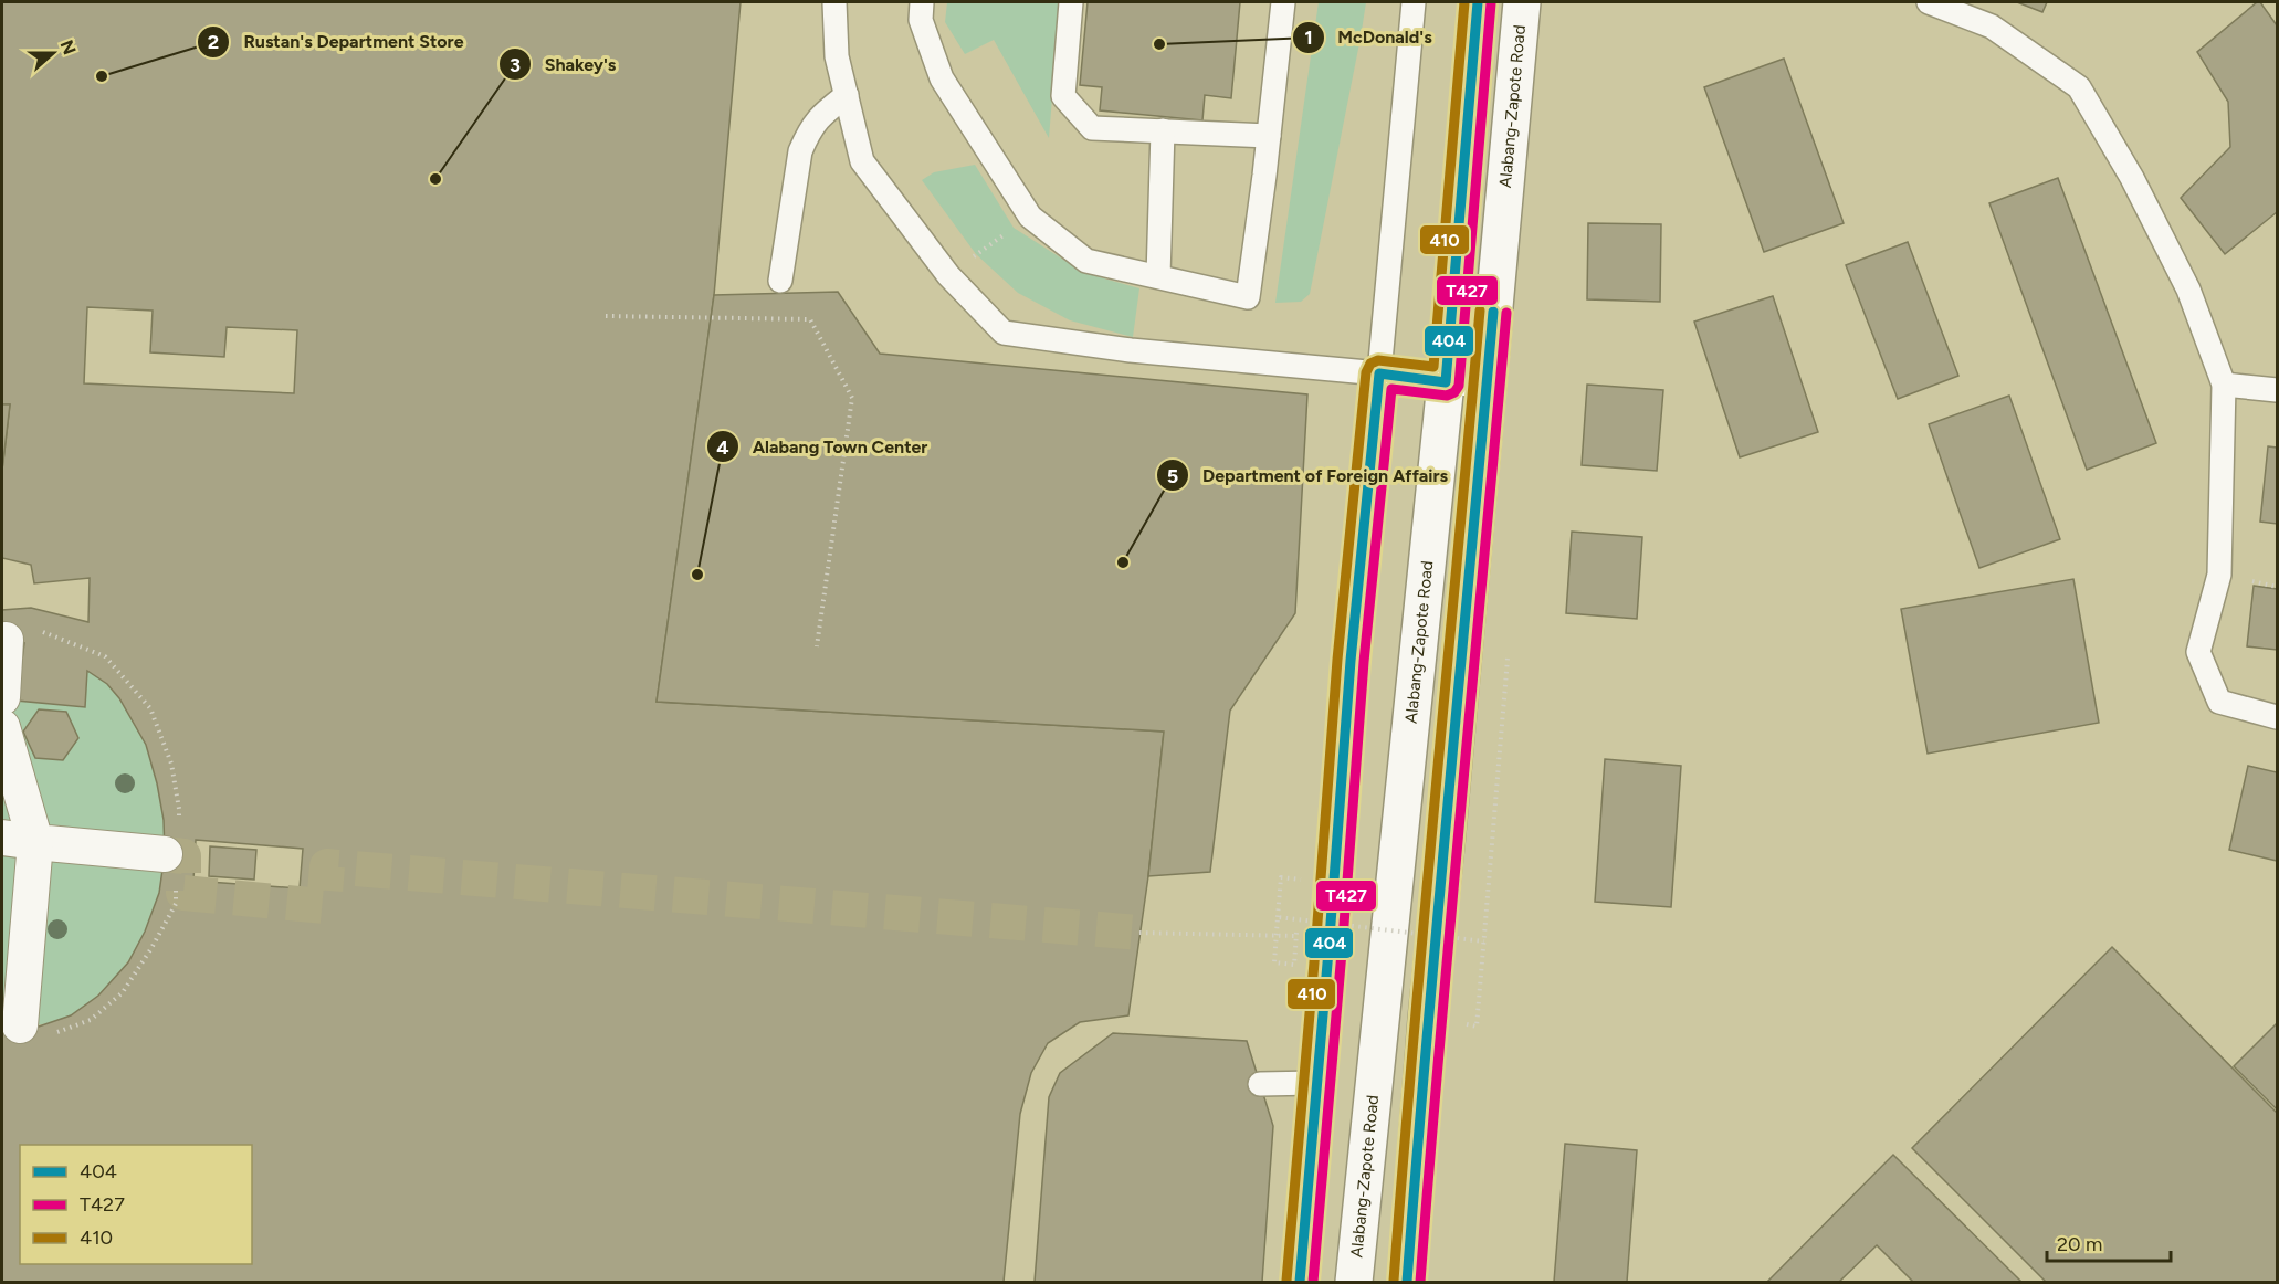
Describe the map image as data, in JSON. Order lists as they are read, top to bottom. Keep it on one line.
{"streets":{"highway":["Alabang-Zapote Road"]},"places":["McDonald's","Rustan's Department Store","Shakey's","Department of Foreign Affairs","Alabang Town Center"],"lines":["transit line 404","transit line 410","transit line T427"],"legend":["404","T427","410"],"scale_bar":"20 m","north":"right"}
